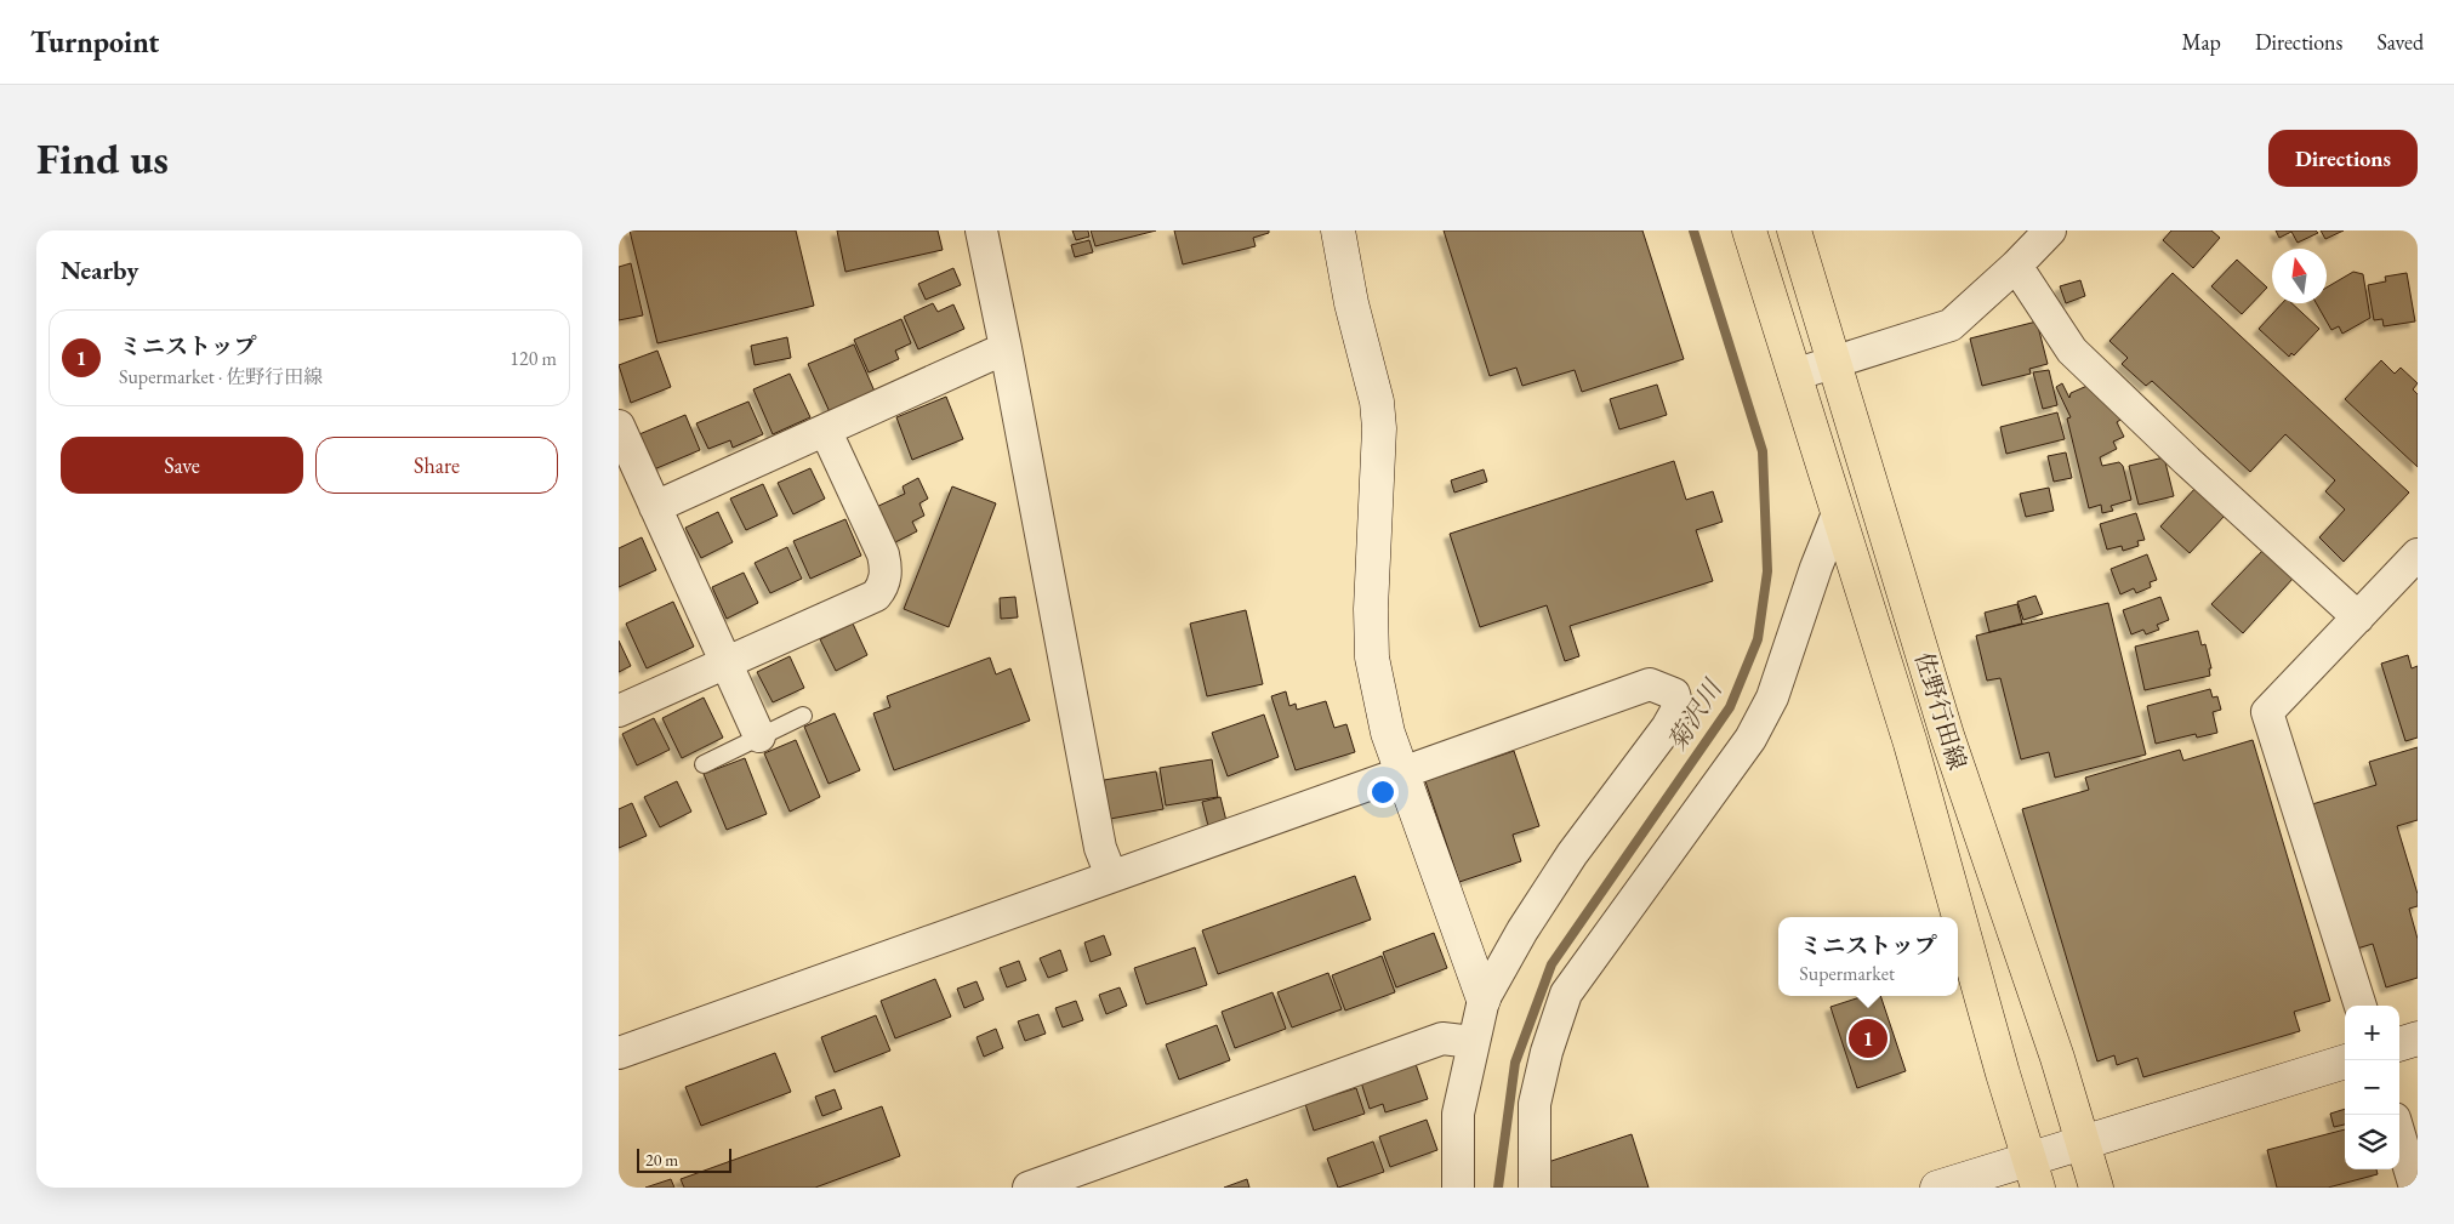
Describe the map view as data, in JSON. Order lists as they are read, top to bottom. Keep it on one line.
{"streets":{"main road":["佐野行田線"]},"water":["菊沢川"],"scale_bar":"20 m","north":"top","page":{"header":"Turnpoint","nav":["Map","Directions","Saved"],"buttons":["Directions",["Save","Share"]],"title":"Find us","heading":"Nearby","list":[{"mark":"1","name":"ミニストップ","note":"Supermarket · 佐野行田線","value":"120 m"}],"popup":["ミニストップ","Supermarket"],"map_buttons":["+","−"],"pins":"1","scale":"20 m"}}
